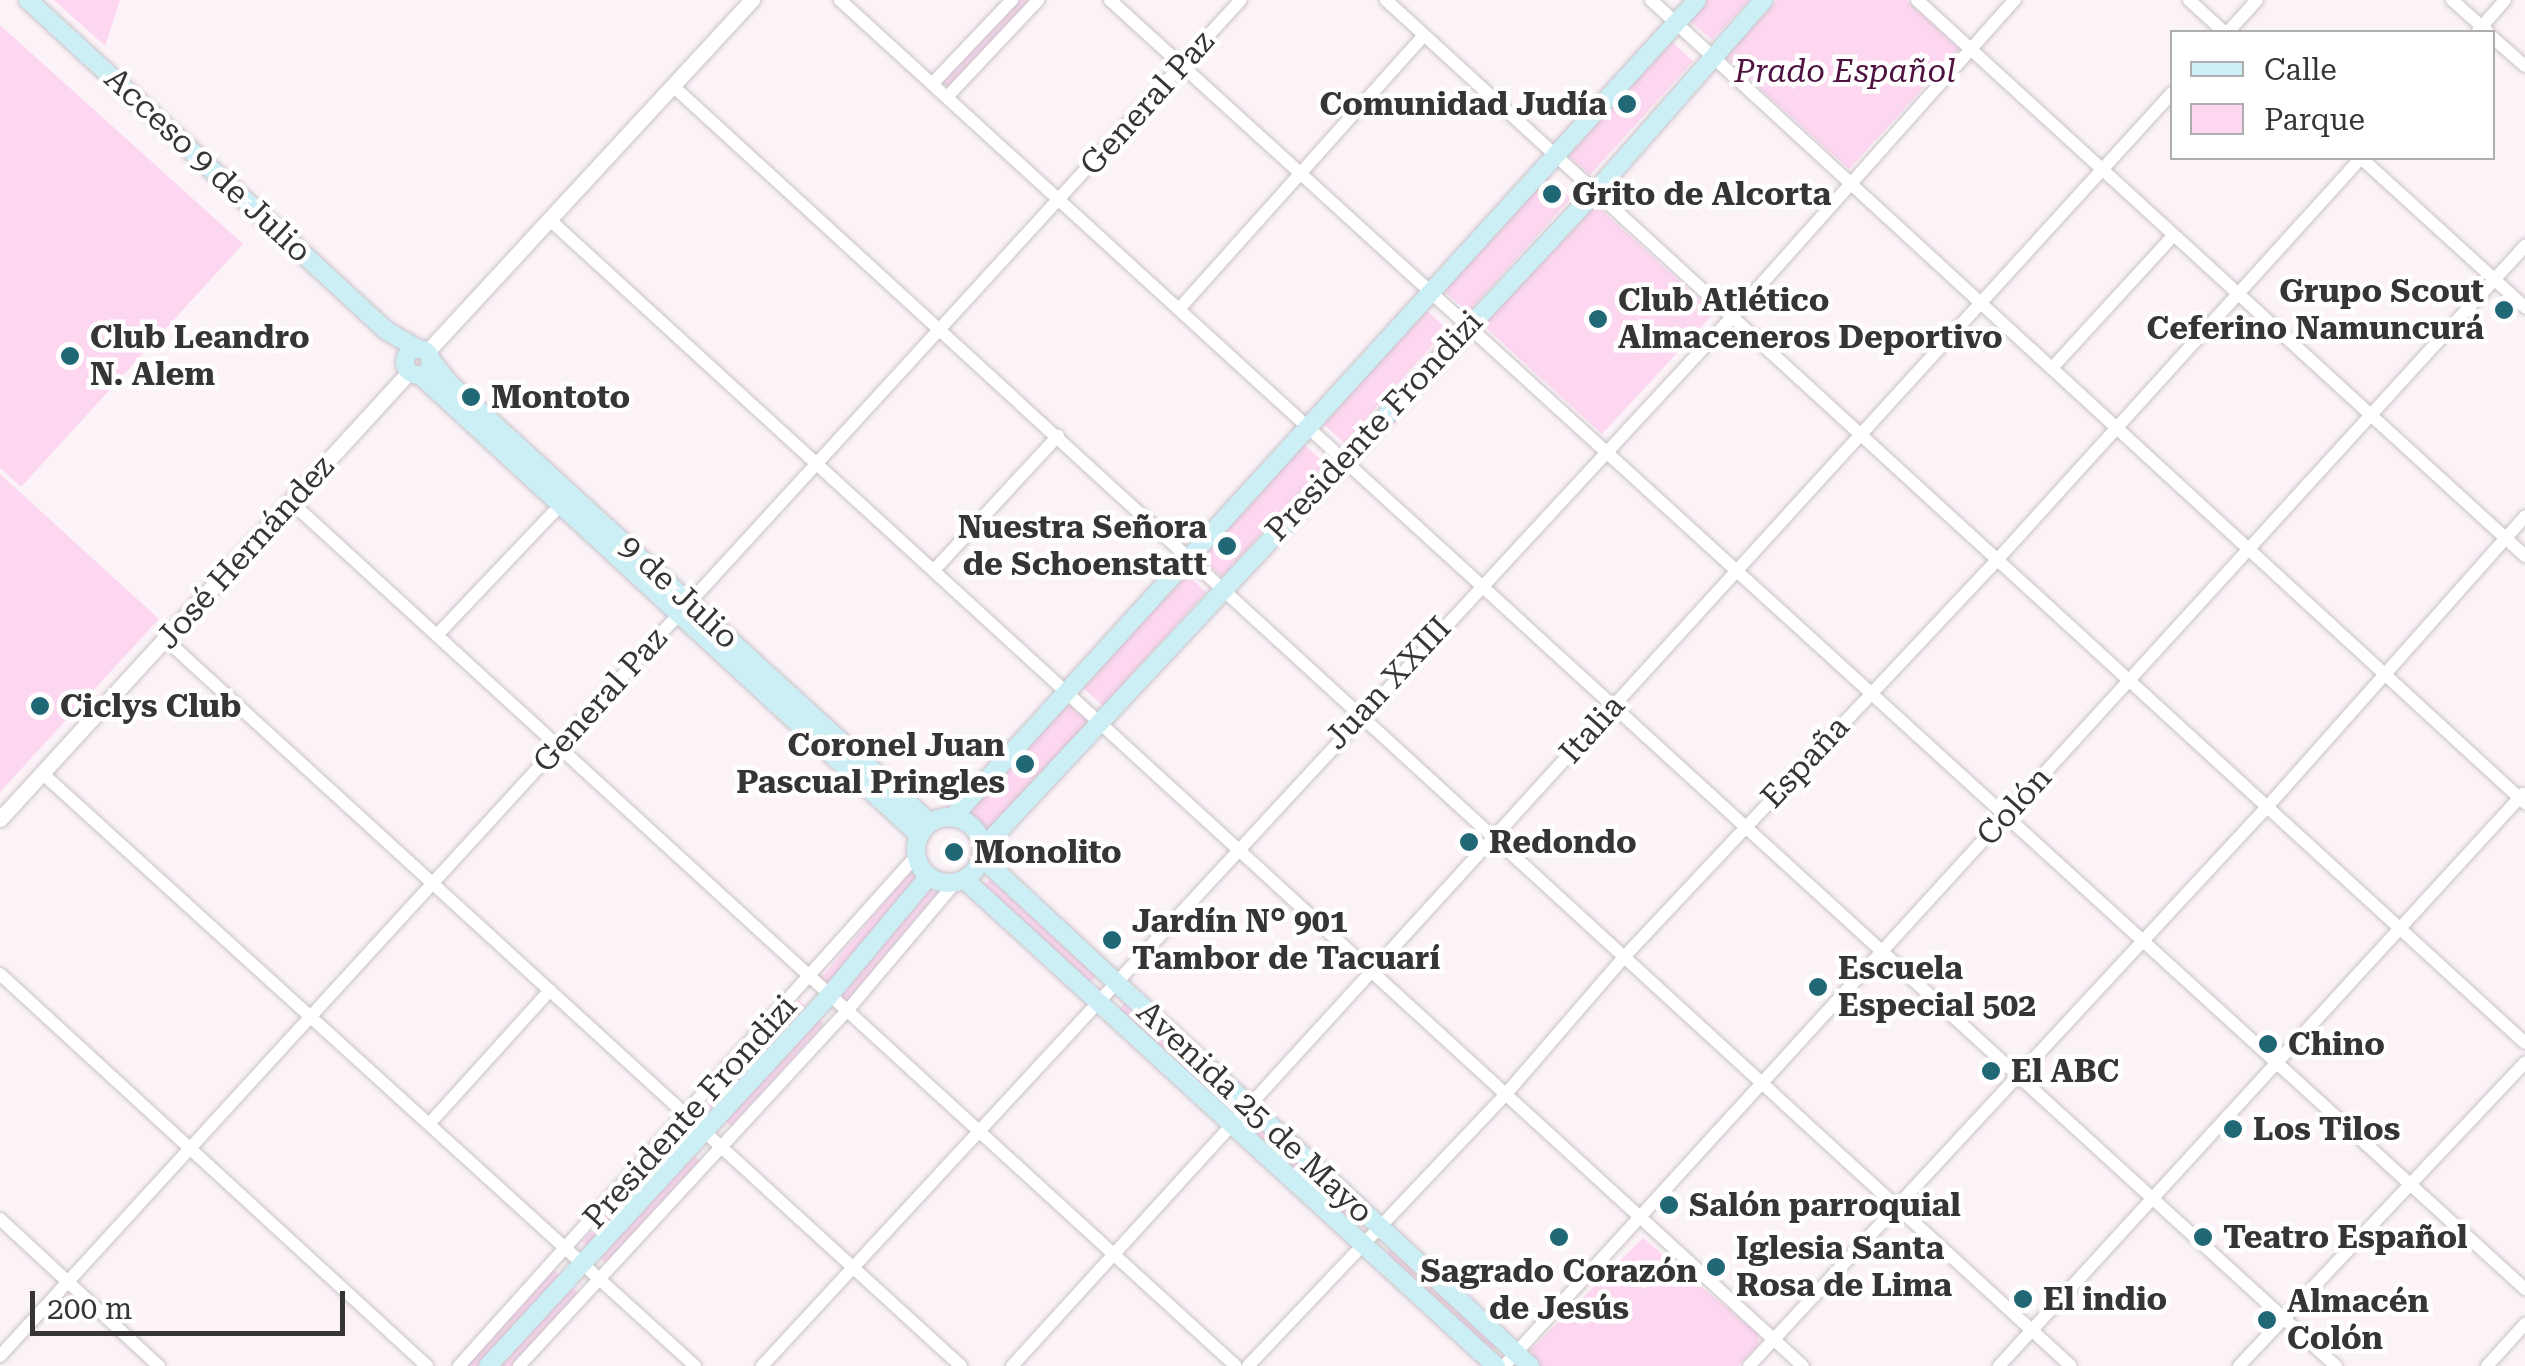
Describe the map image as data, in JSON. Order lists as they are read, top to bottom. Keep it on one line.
{"streets":{"main road":["Acceso 9 de Julio","Presidente Frondizi","9 de Julio","Avenida 25 de Mayo"],"street":["General Paz","José Hernández","Juan XXIII","Italia","España","Colón"]},"crossings":[["General Paz","9 de Julio"],["Acceso 9 de Julio","José Hernández"],["Acceso 9 de Julio","9 de Julio"],["Presidente Frondizi","9 de Julio"],["Presidente Frondizi","Avenida 25 de Mayo"],["José Hernández","9 de Julio"],["9 de Julio","Avenida 25 de Mayo"],["Juan XXIII","Avenida 25 de Mayo"],["Italia","Avenida 25 de Mayo"],["España","Avenida 25 de Mayo"],["Colón","Avenida 25 de Mayo"]],"parks":["Prado Español"],"places":["Comunidad Judía","Grito de Alcorta","Grupo Scout Ceferino Namuncurá","Club Atlético Almaceneros Deportivo","Club Leandro N. Alem","Montoto","Nuestra Señora de Schoenstatt","Ciclys Club","Coronel Juan Pascual Pringles","Redondo","Monolito","Jardín N° 901 Tambor de Tacuarí","Escuela Especial 502","Chino","El ABC","Los Tilos","Salón parroquial","Sagrado Corazón de Jesús","Teatro Español","Iglesia Santa Rosa de Lima","El indio","Almacén Colón"],"legend":["Calle","Parque"],"scale_bar":"200 m"}
